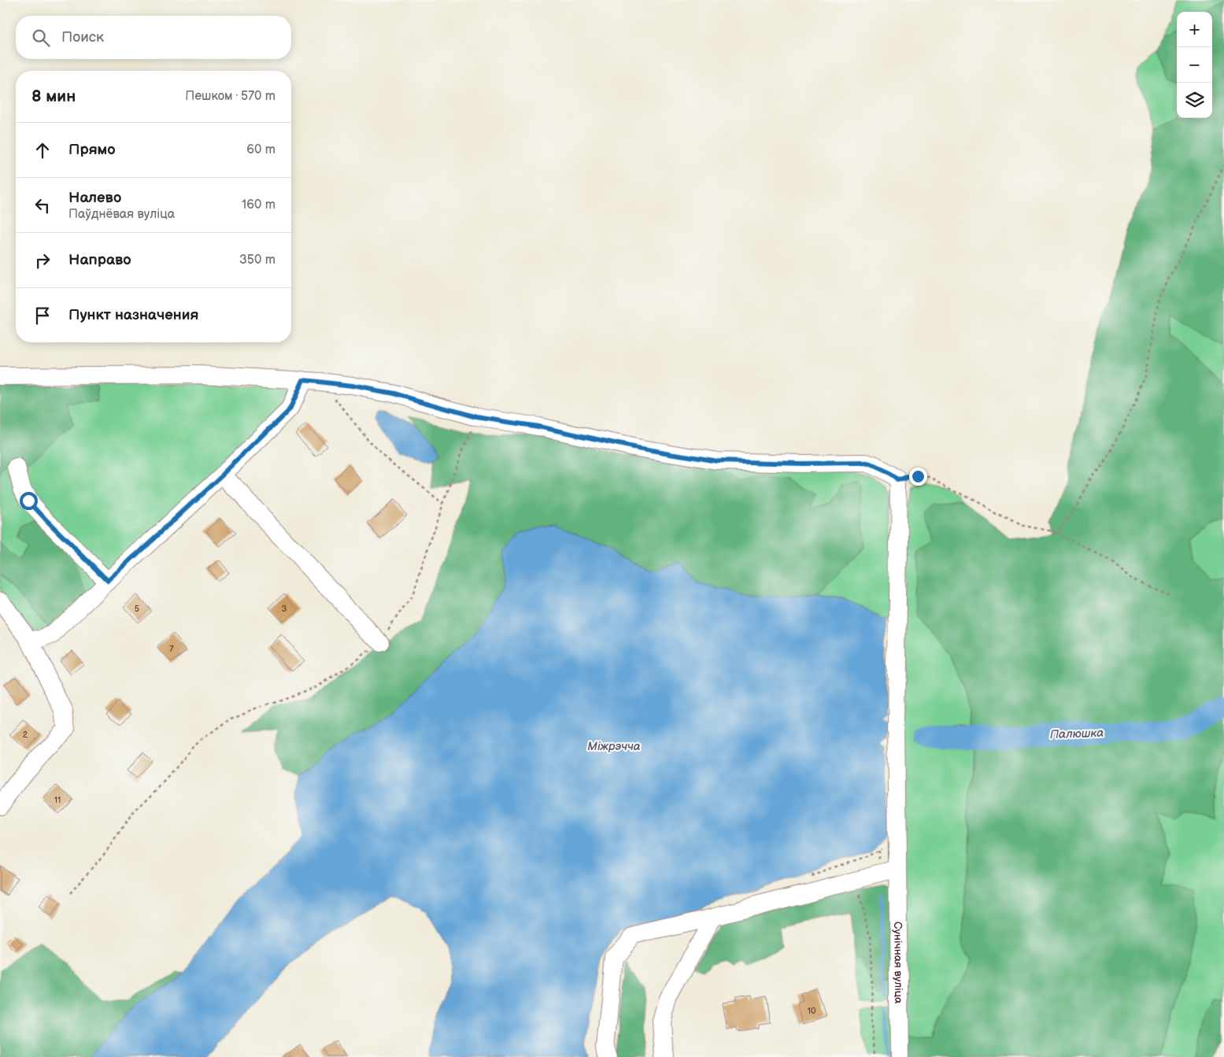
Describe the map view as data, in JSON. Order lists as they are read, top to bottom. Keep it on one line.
{"streets":{"street":["Сунічная вуліца"]},"water":["Палюшка","Міжрэчча"],"house_numbers":["5","3","7","2","11","10"],"page":{"map_buttons":["+","−"],"search":"Поиск","heading":["8 мин","Пешком · 570 m"],"list":[["Прямо","60 m"],["Налево","Паўднёвая вуліца","160 m"],["Направо","350 m"],"Пункт назначения"]}}
